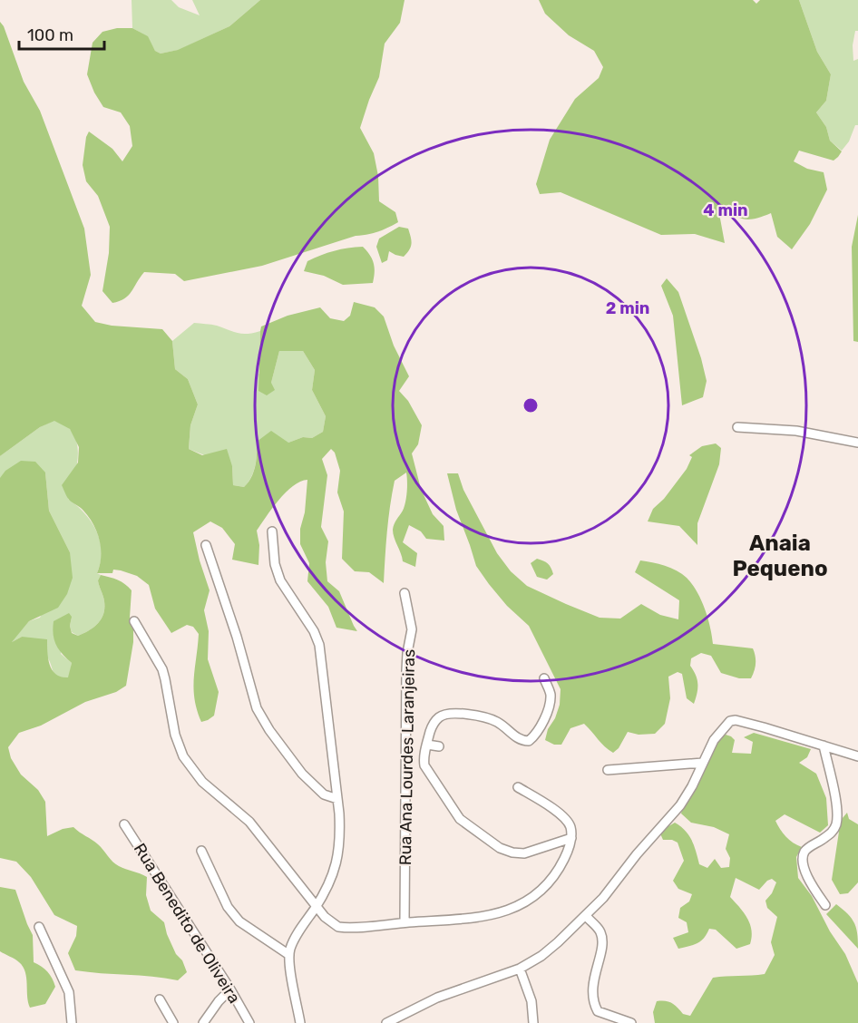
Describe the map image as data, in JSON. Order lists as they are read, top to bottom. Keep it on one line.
{"streets":{"street":["Rua Ana Lourdes Laranjeiras","Rua Benedito de Oliveira"]},"districts":["Anaia Pequeno"],"scale_bar":"100 m","rings":["4 min","2 min"]}
